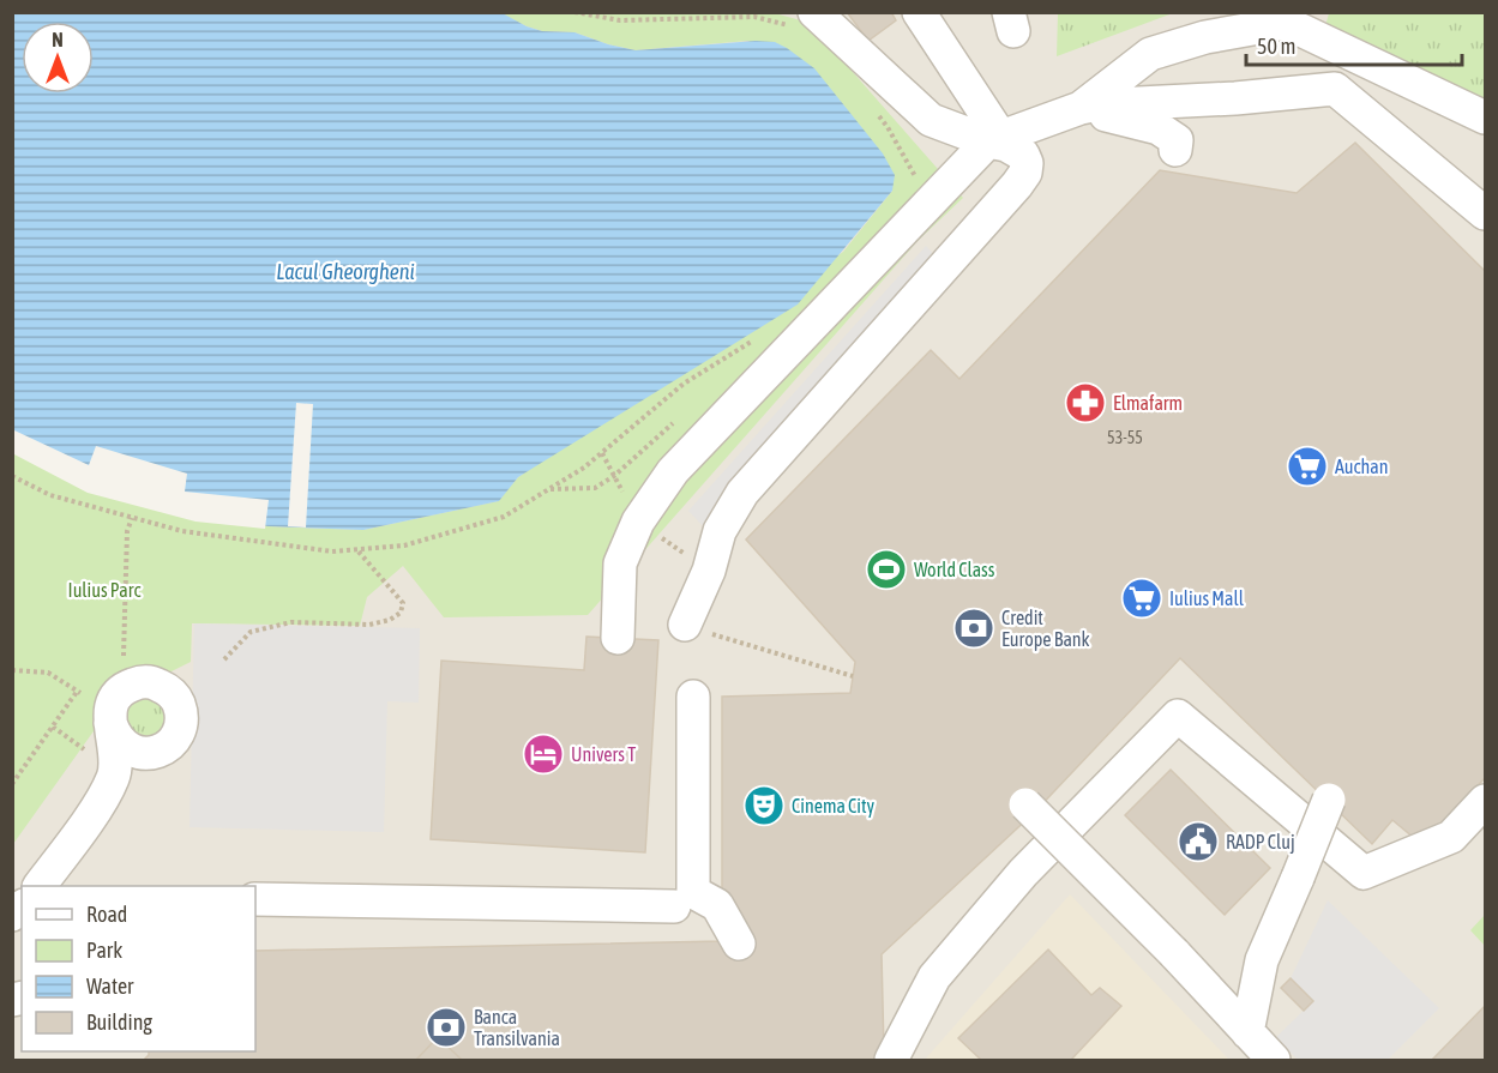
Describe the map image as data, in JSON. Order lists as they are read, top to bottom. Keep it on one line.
{"water":["Lacul Gheorgheni"],"parks":["Iulius Parc"],"places":{"pharmacy":["Elmafarm"],"supermarket":["Auchan","Iulius Mall"],"sports":["World Class"],"bank":["Credit Europe Bank","Banca Transilvania"],"hotel":["Univers T"],"theatre":["Cinema City"],"public building":["RADP Cluj"]},"house_numbers":["53-55"],"legend":["Road","Park","Water","Building"],"scale_bar":"50 m","north":"top"}
